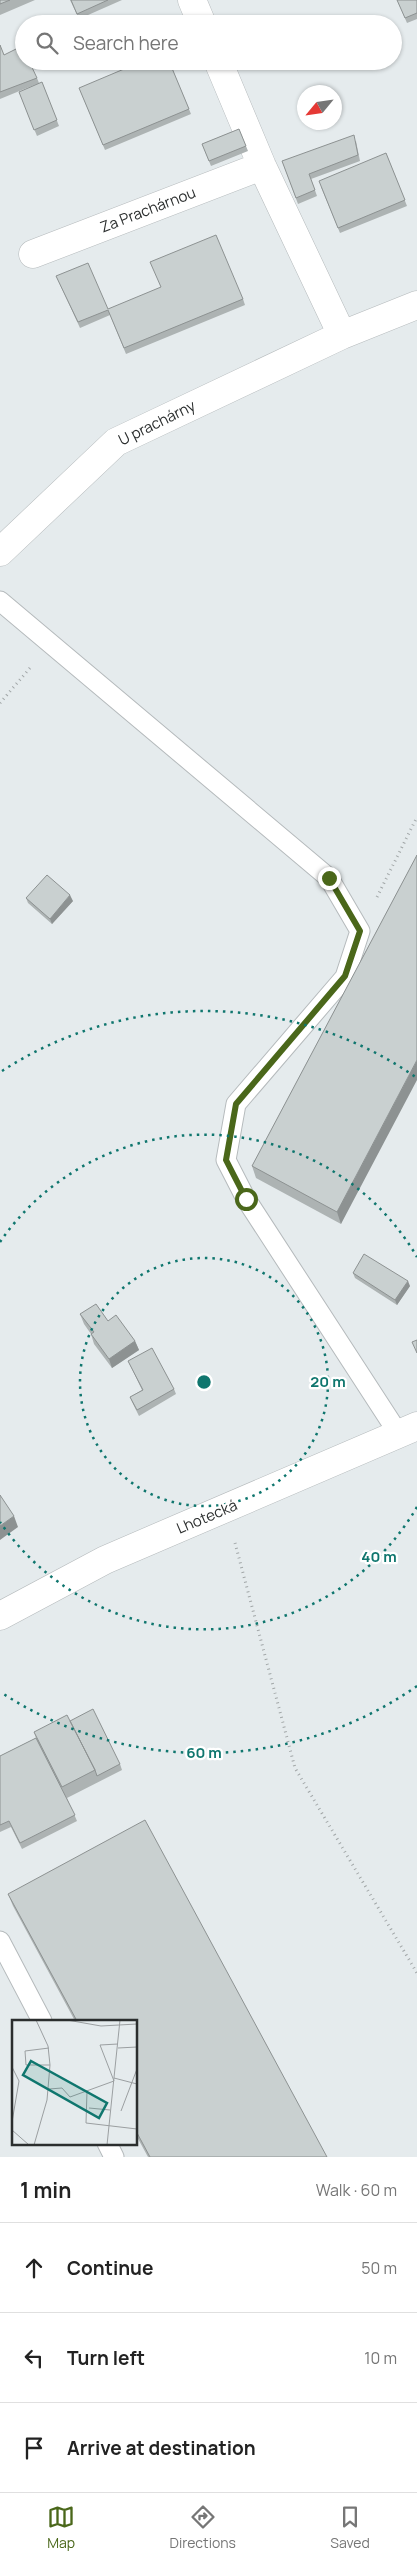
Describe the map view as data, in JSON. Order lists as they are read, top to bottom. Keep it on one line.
{"streets":{"street":["Za Prachárnou","U prachárny","Lhotecká"]},"north":"bottom left","page":{"search":"Search here","heading":["1 min","Walk · 60 m"],"list":[["Continue","50 m"],["Turn left","10 m"],"Arrive at destination"],"nav":["Map","Directions","Saved"]},"rings":["20 m","40 m","60 m"]}
